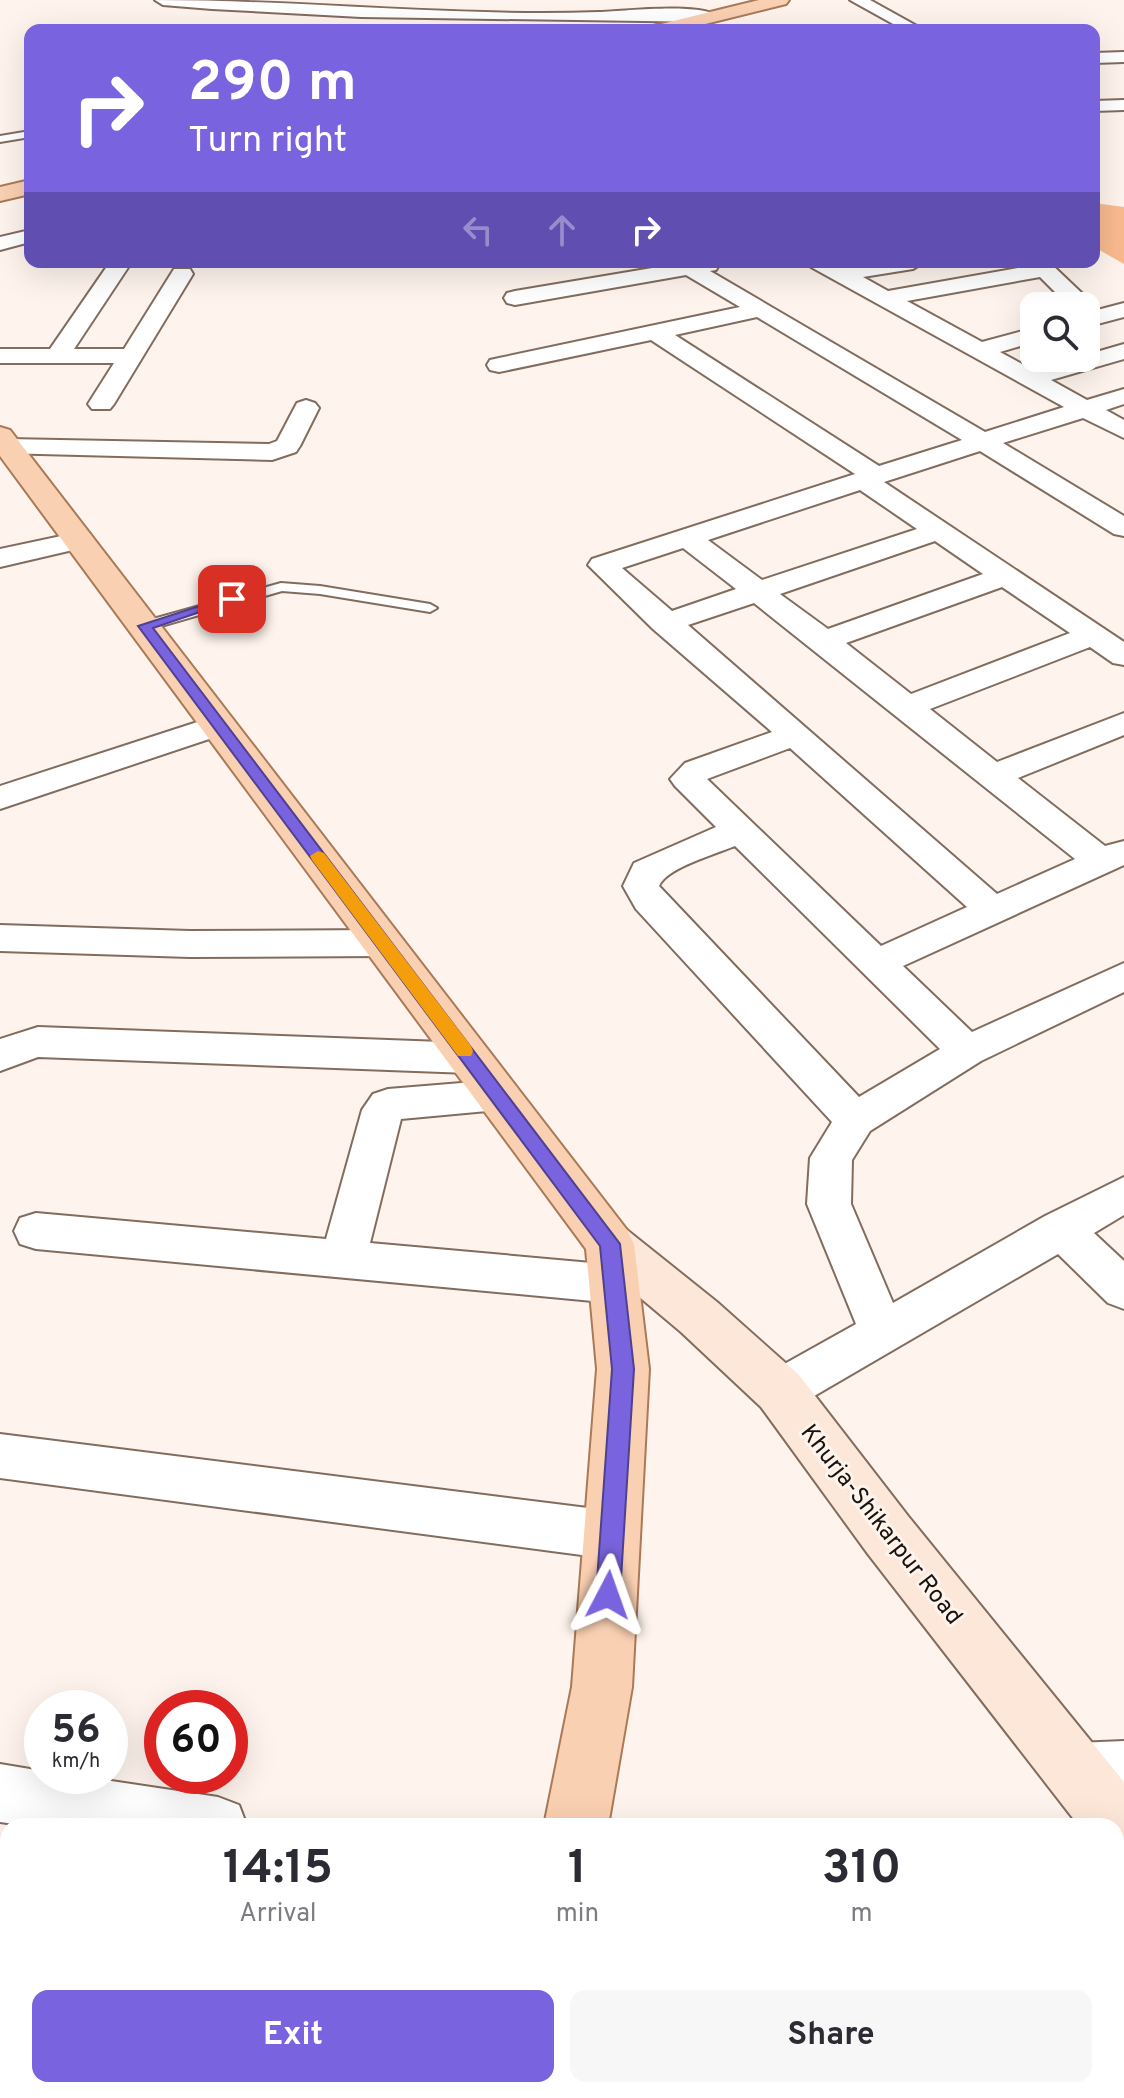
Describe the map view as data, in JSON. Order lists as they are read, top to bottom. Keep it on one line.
{"streets":{"street":["Khurja-Shikarpur Road"]},"page":{"turn":["290 m","Turn right"],"speed":"56 km/h","limit":"60","eta":["14:15","Arrival","1","min","310","m"],"buttons":["Exit","Share"]}}
